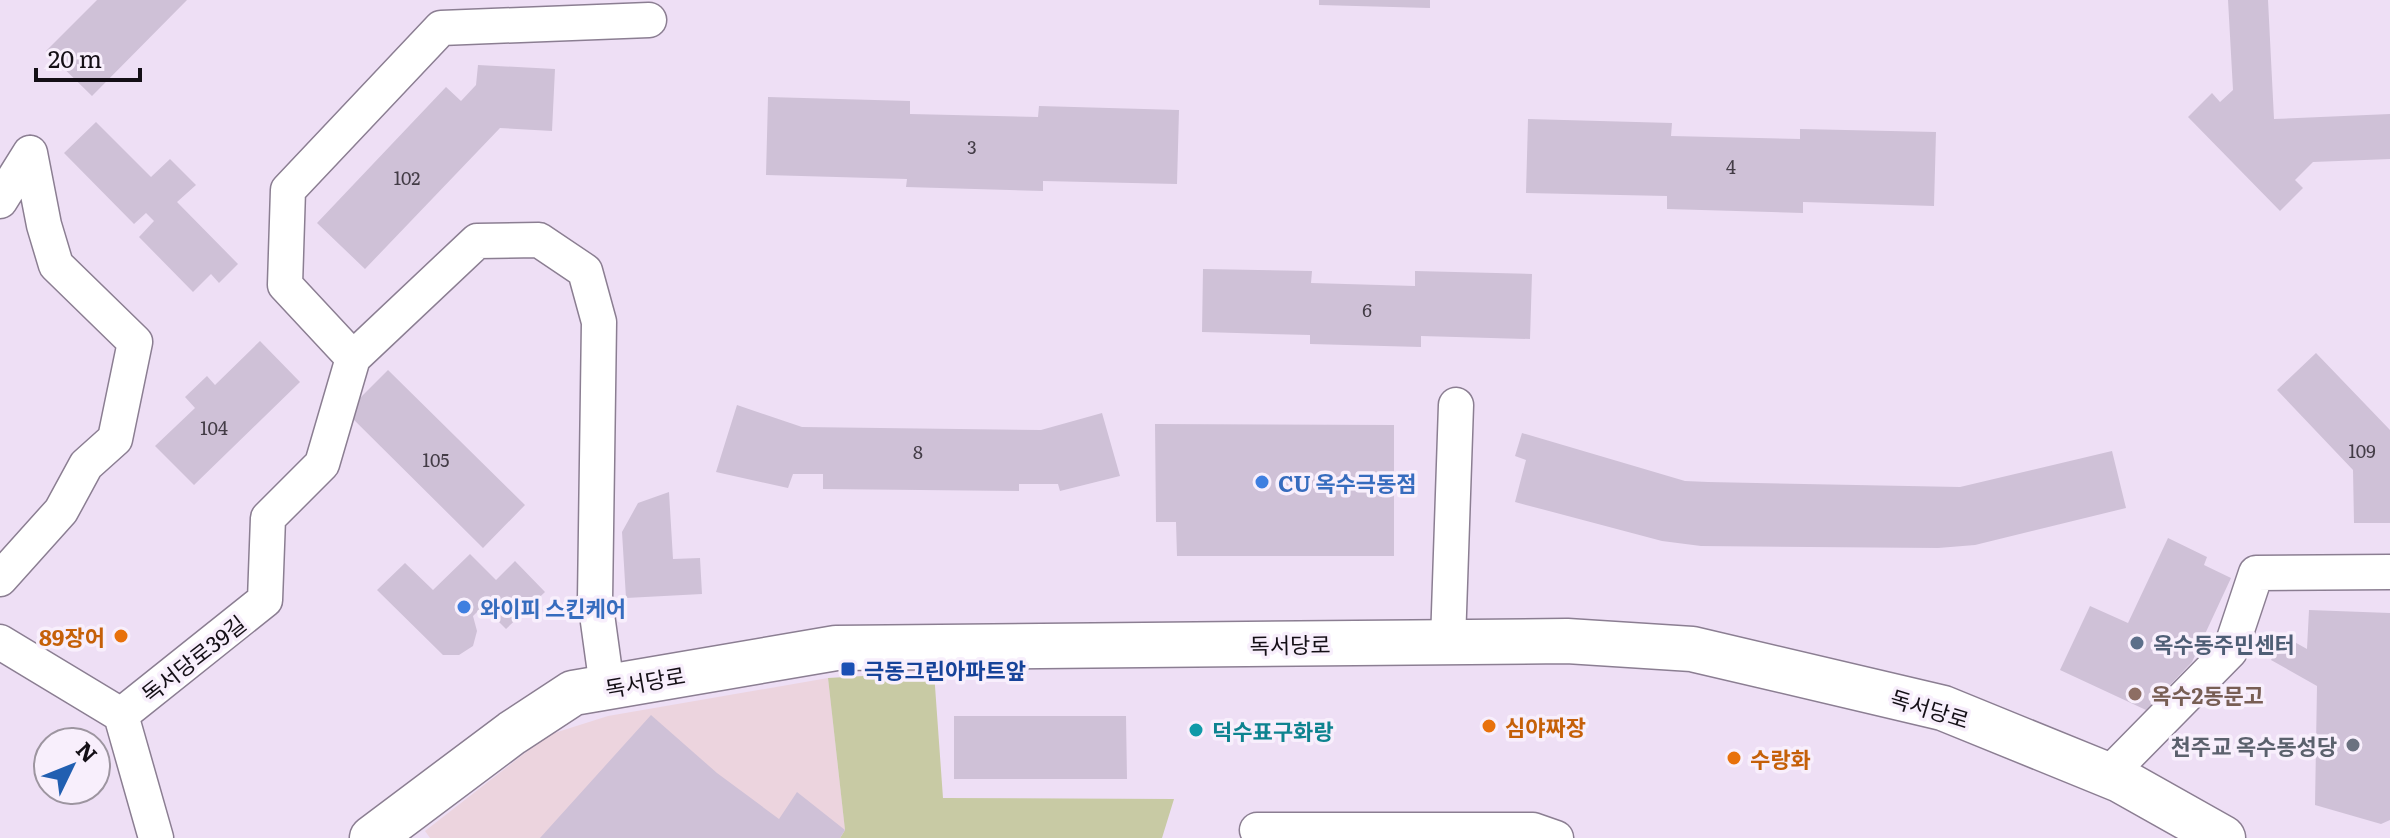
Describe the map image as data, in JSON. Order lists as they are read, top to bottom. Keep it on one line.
{"streets":{"main road":["독서당로"],"street":["독서당로39길"]},"places":{"other":["CU 옥수극동점","와이피 스킨케어","89장어","옥수동주민센터","옥수2동문고","심야짜장","덕수표구화랑","천주교 옥수동성당","수랑화"],"transit":["극동그린아파트앞"]},"house_numbers":["3","4","102","6","104","109","8","105"],"scale_bar":"20 m","north":"top right"}
